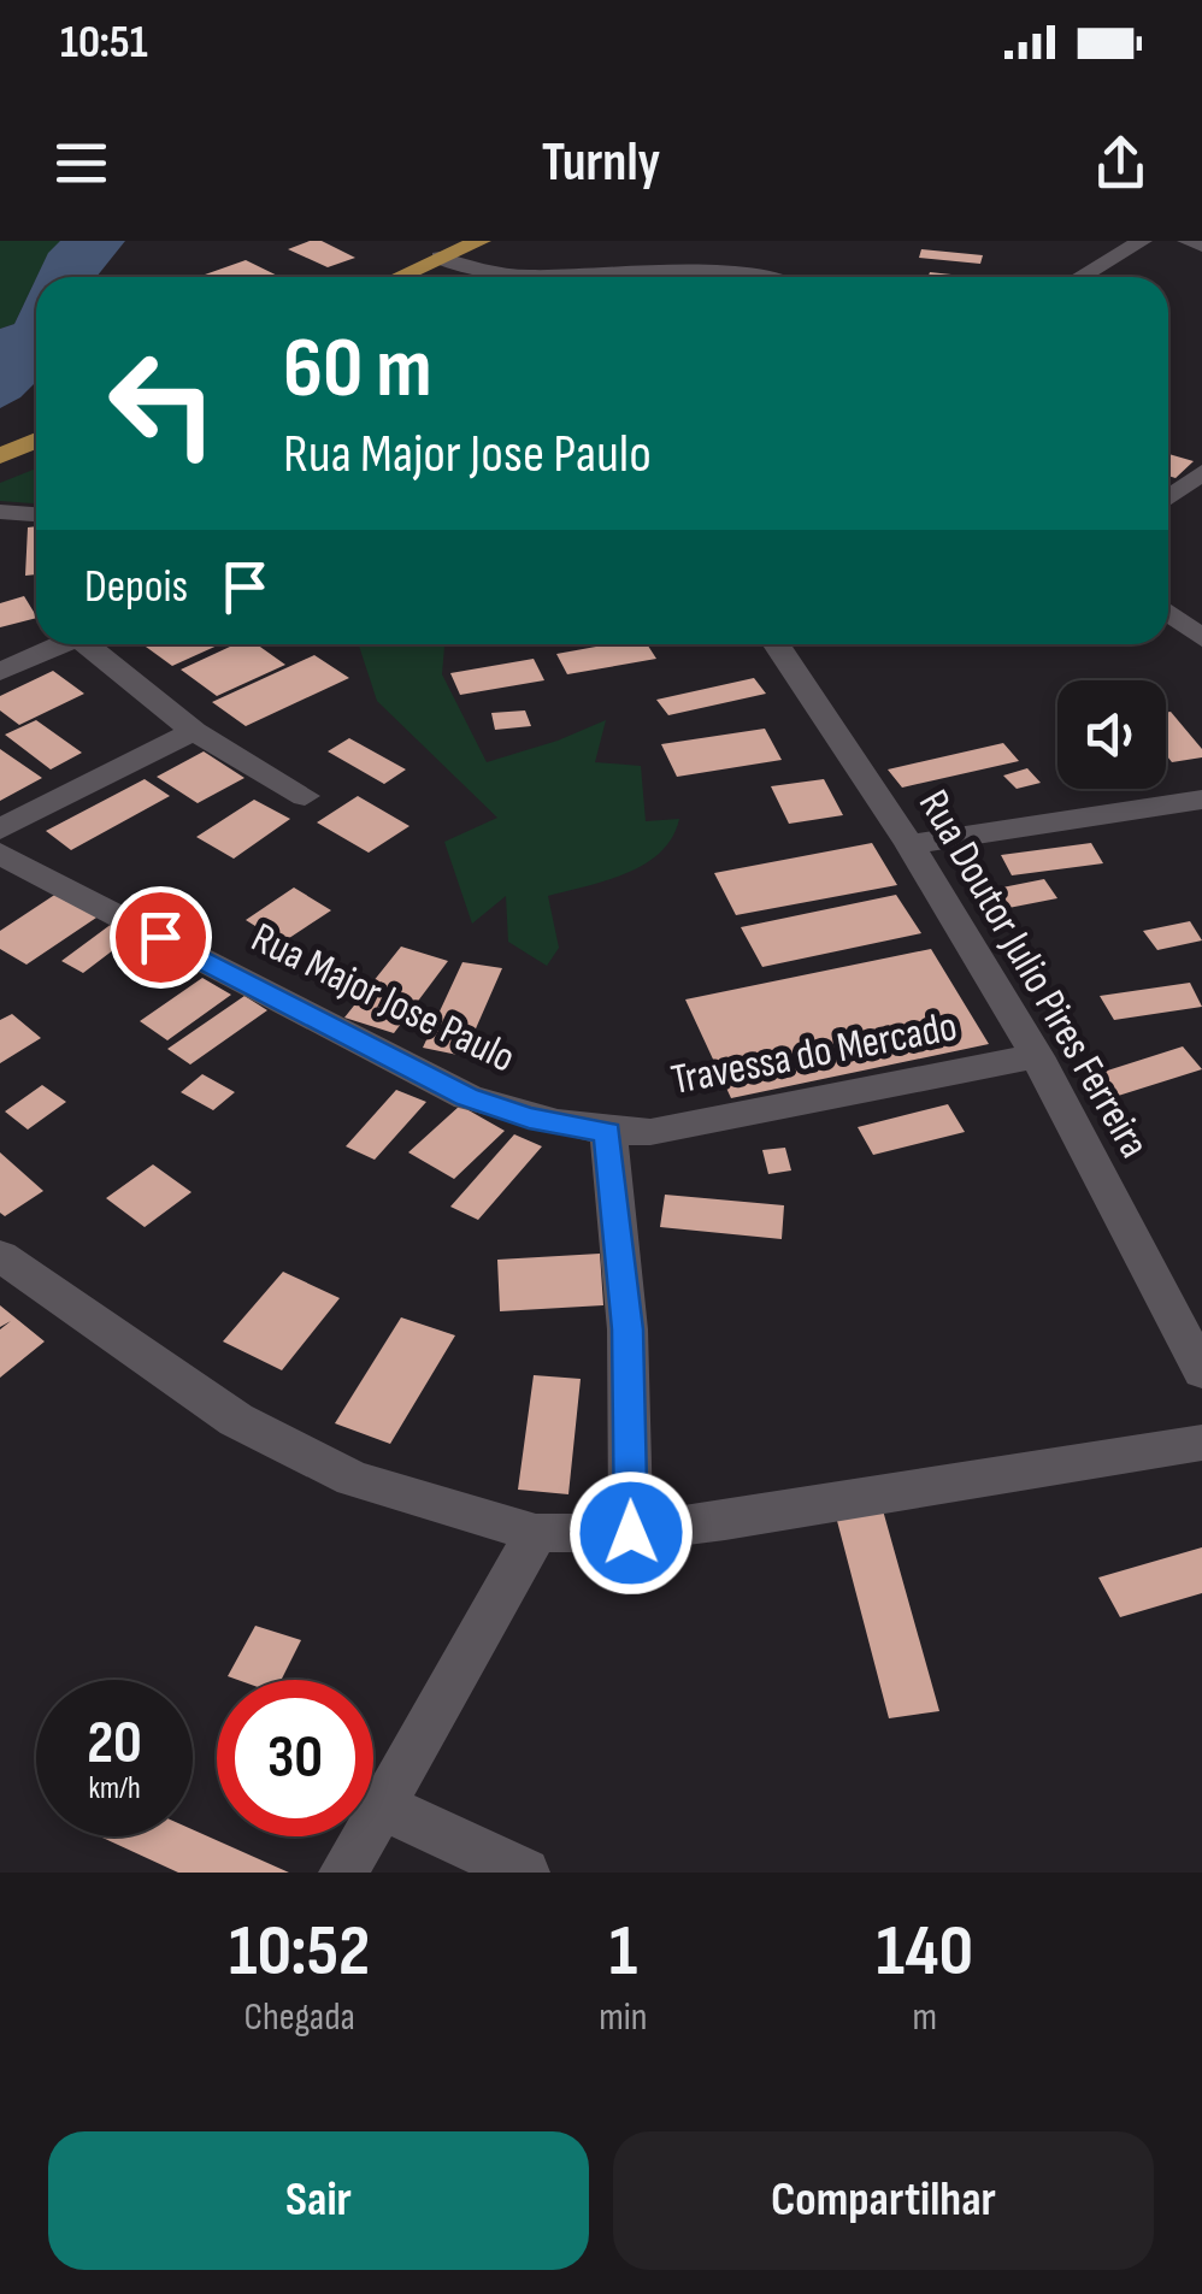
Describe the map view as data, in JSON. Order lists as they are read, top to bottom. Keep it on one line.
{"streets":{"street":["Rua Doutor Julio Pires Ferreira","Rua Major Jose Paulo","Travessa do Mercado"]},"crossings":[["Rua Doutor Julio Pires Ferreira","Travessa do Mercado"],["Rua Major Jose Paulo","Travessa do Mercado"]],"page":{"status":"10:51","header":"Turnly","turn":["60 m","Rua Major Jose Paulo"],"then":"Depois","speed":"20 km/h","limit":"30","eta":["10:52","Chegada","1","min","140","m"],"buttons":["Sair","Compartilhar"]}}
